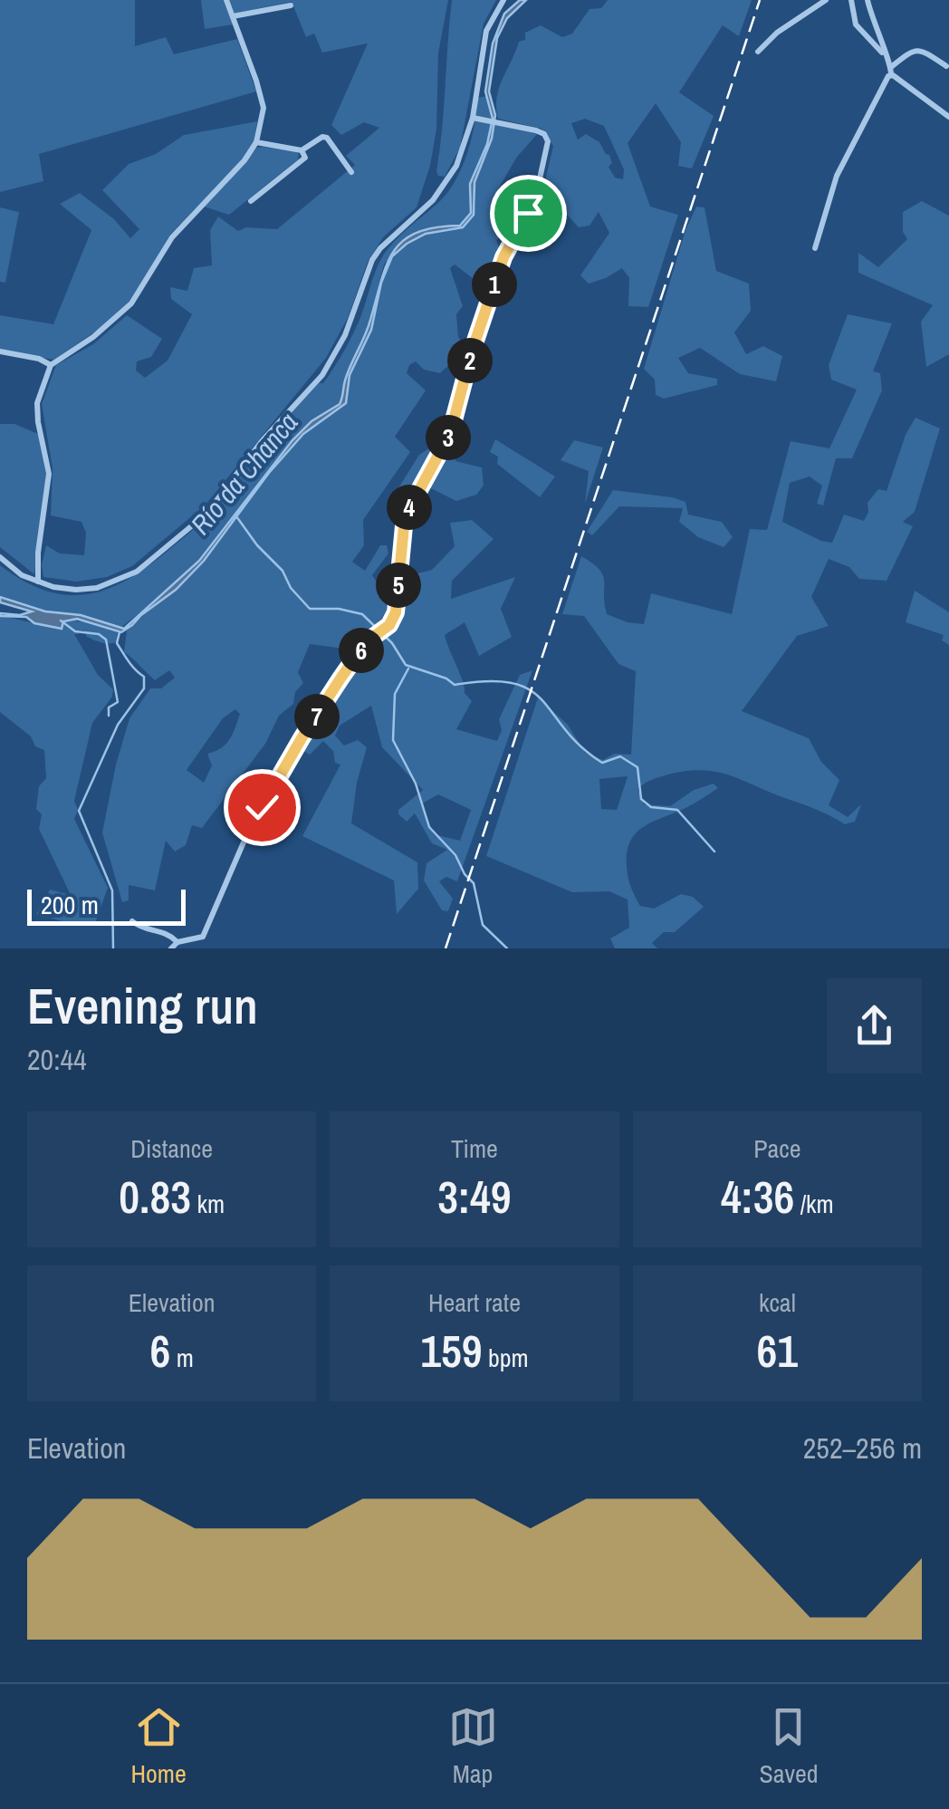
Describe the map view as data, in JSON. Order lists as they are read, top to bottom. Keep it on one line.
{"water":["Río da Chanca"],"scale_bar":"200 m","page":{"pins":["1","2","3","4","5","6","7"],"scale":"200 m","heading":["Evening run","20:44"],"stats":[["Distance","0.83 km"],["Time","3:49"],["Pace","4:36 /km"],["Elevation","6 m"],["Heart rate","159 bpm"],["kcal","61"]],"chart":["Elevation","252–256 m"],"tabs":["Home","Map","Saved"]}}
